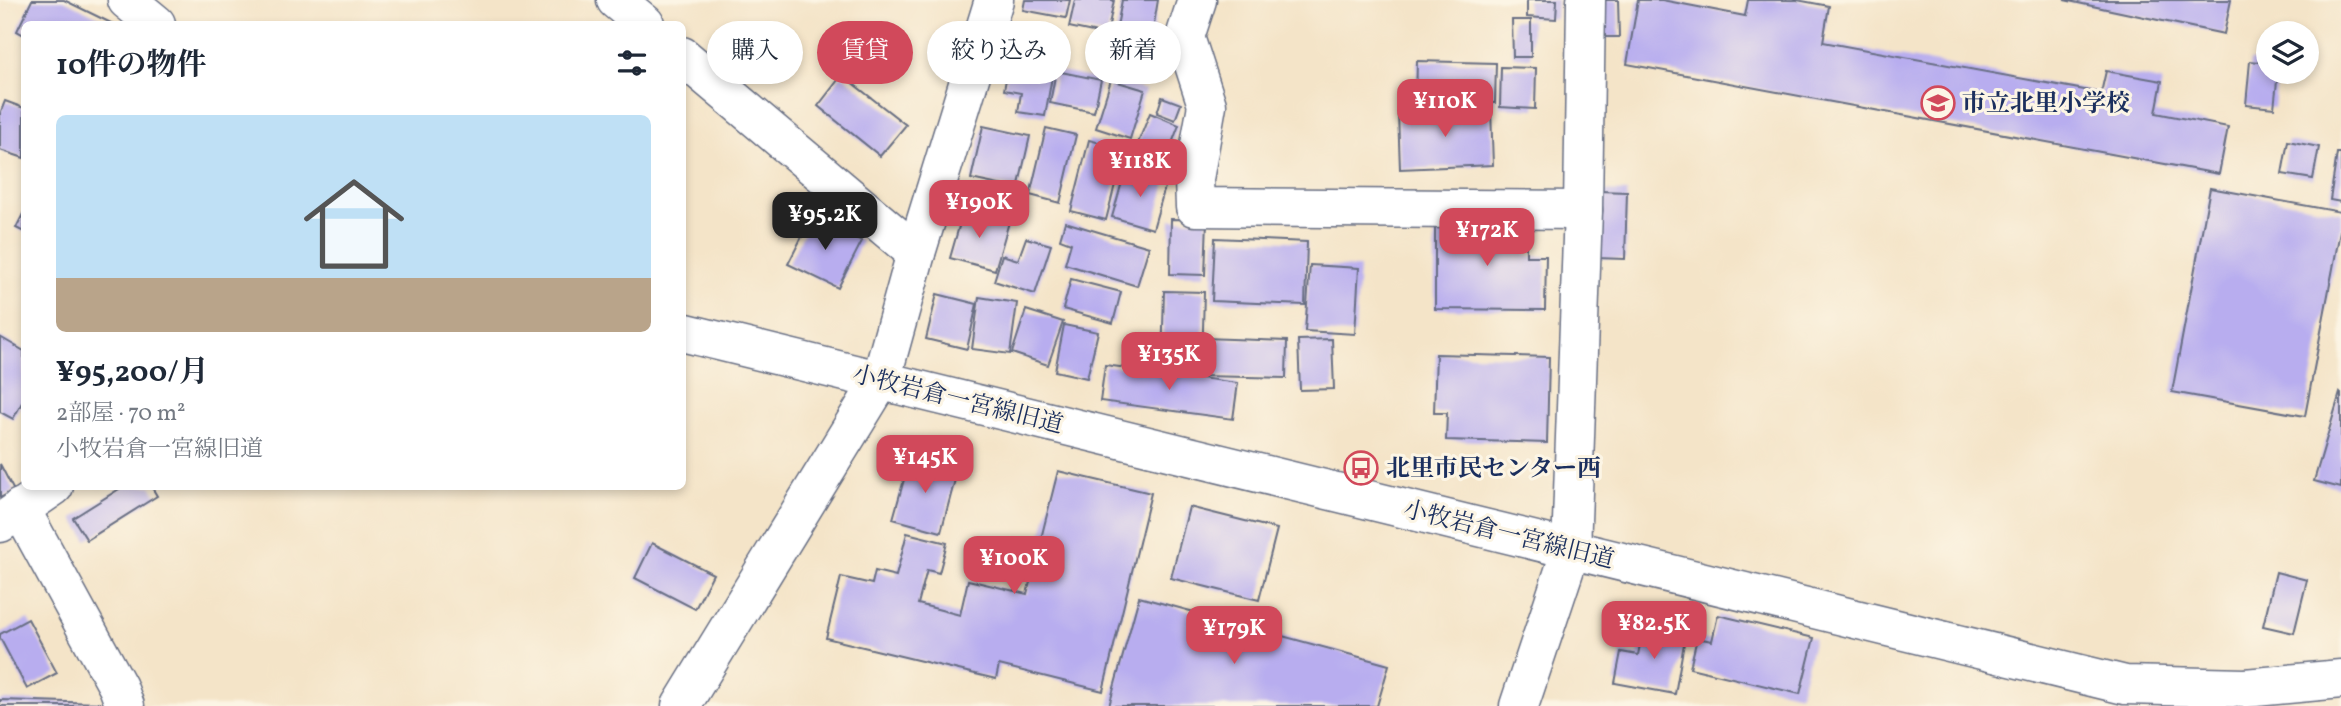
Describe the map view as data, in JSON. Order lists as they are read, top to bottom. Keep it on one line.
{"streets":{"street":["小牧岩倉一宮線旧道"]},"places":{"school or university":["市立北里小学校"],"bus stop":["北里市民センター西"]},"page":{"chip":["購入","賃貸","絞り込み","新着"],"heading":"10件の物件","price":["¥110K","¥118K","¥190K","¥95.2K","¥172K","¥135K","¥145K","¥100K","¥82.5K","¥179K"],"list":[{"name":"¥95,200/月","note":"2部屋 · 70 m² · 小牧岩倉一宮線旧道"}]}}
